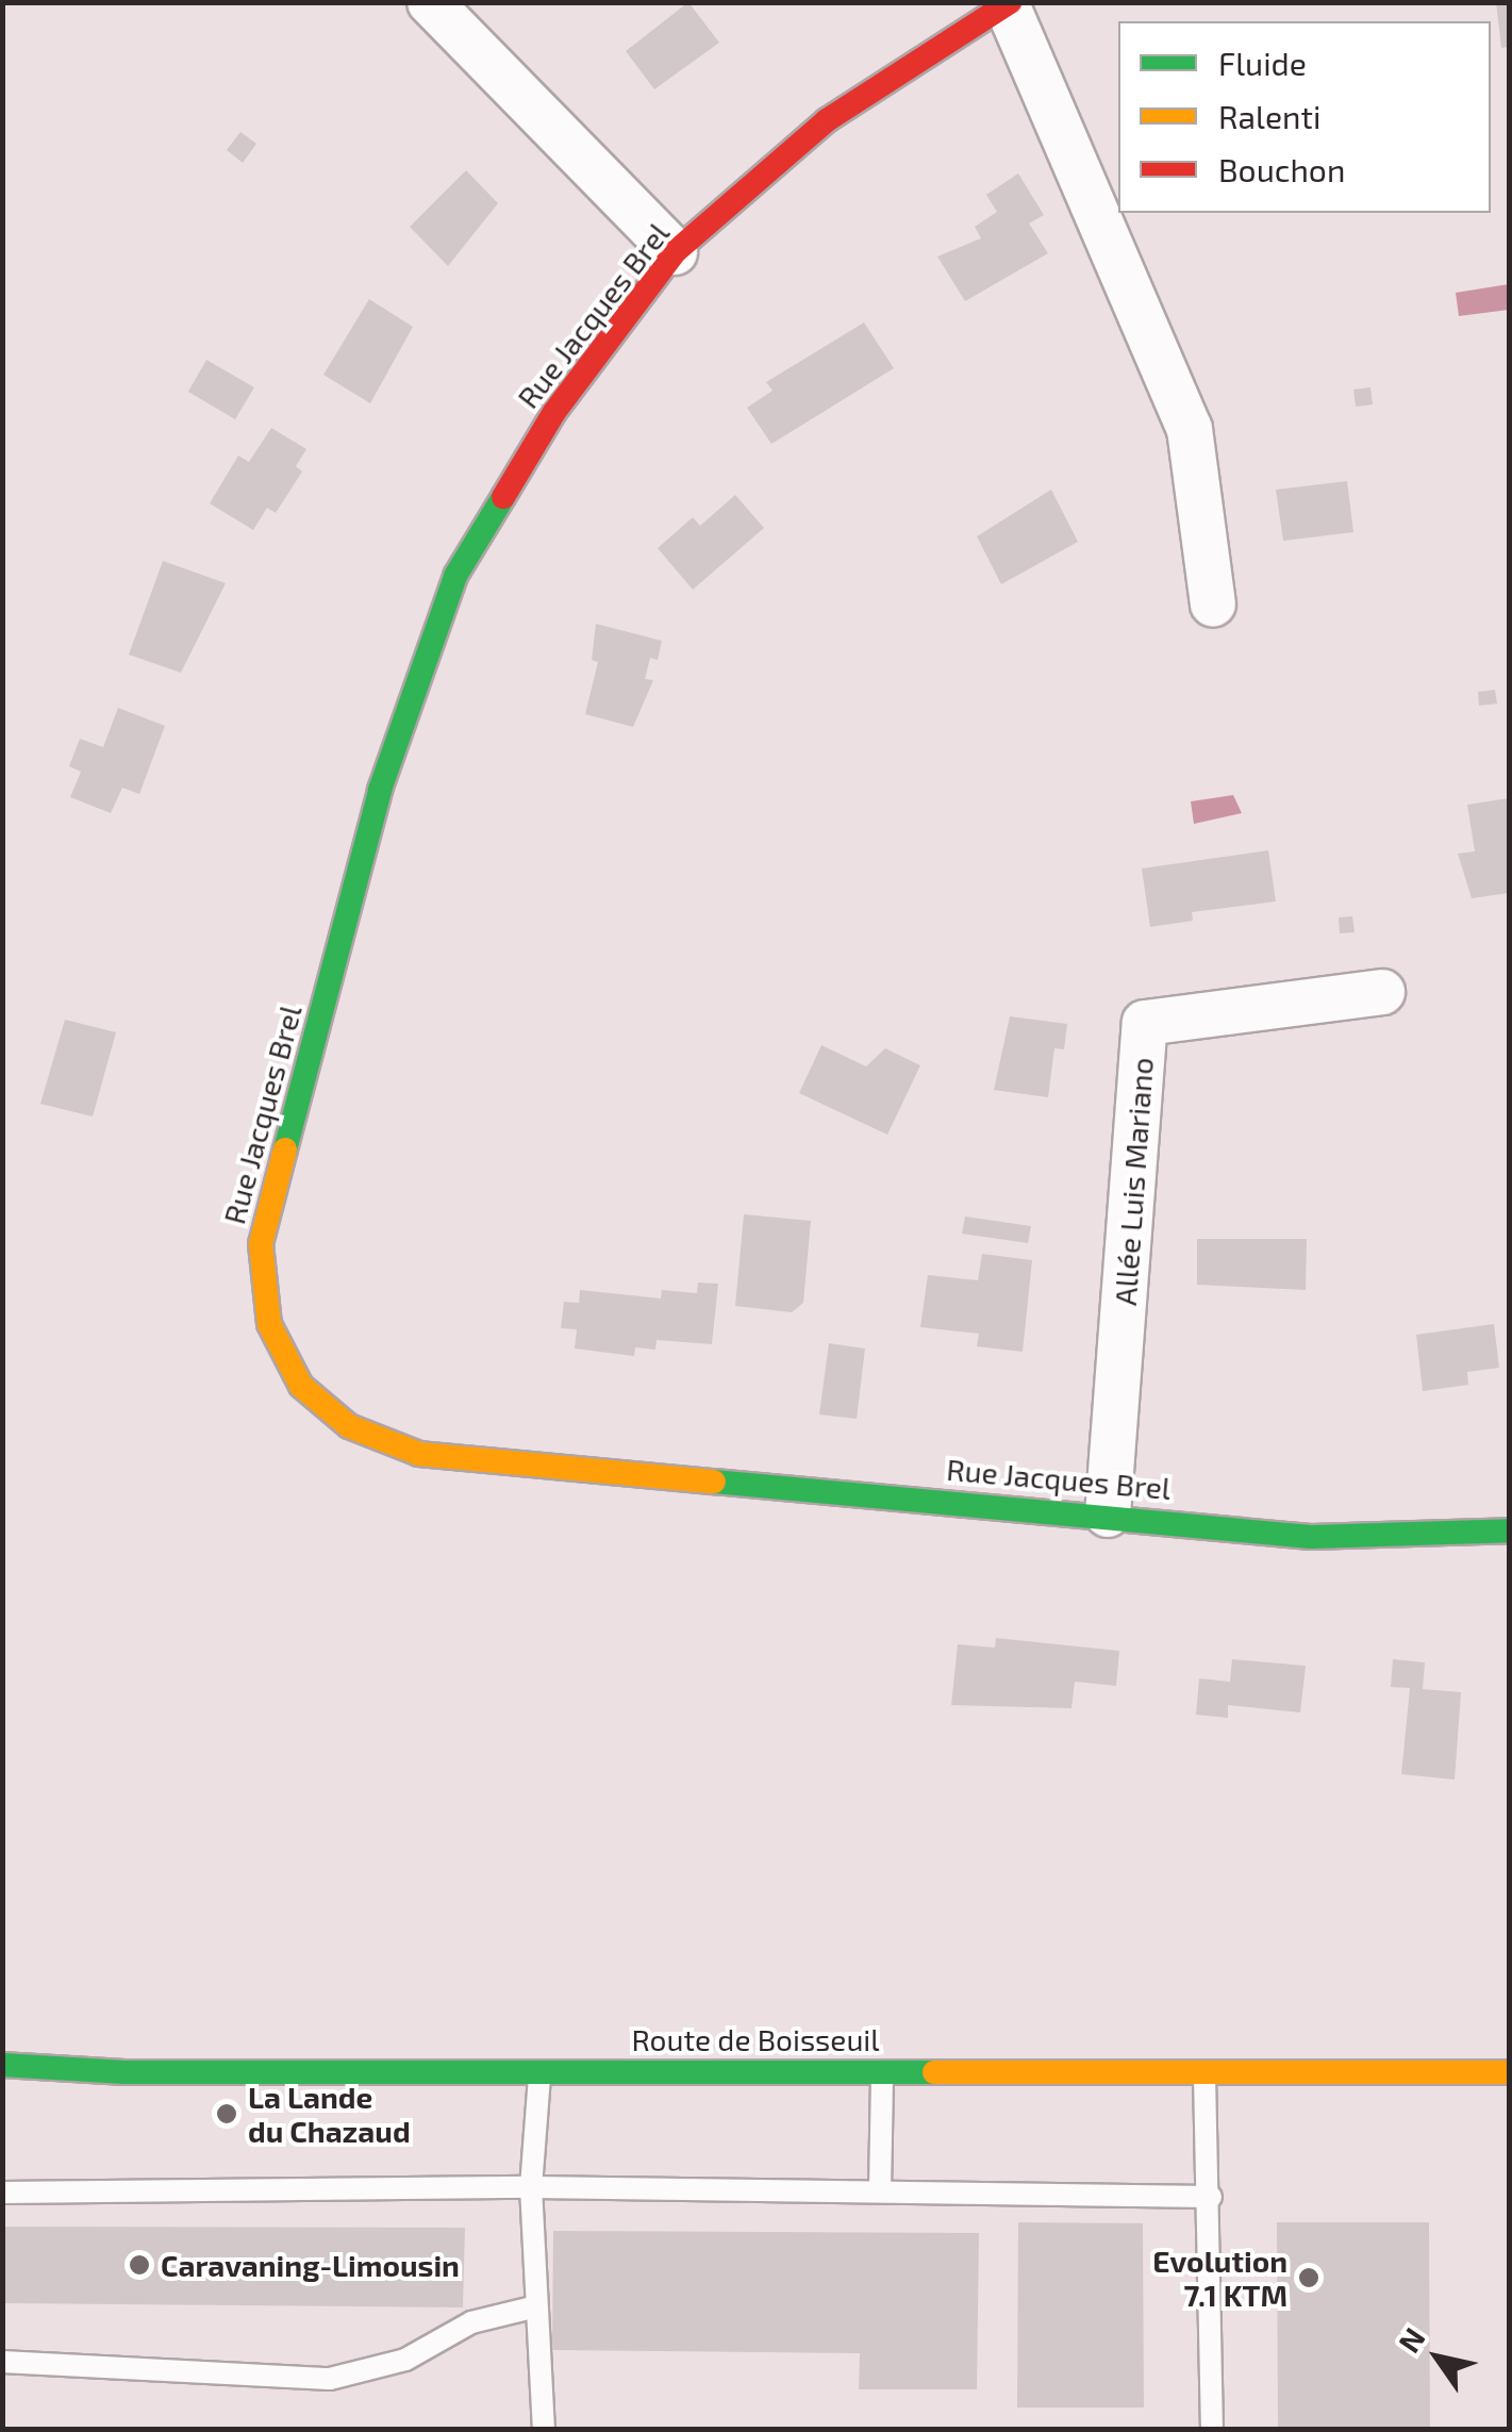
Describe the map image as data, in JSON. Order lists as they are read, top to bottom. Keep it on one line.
{"streets":{"street":["Rue Jacques Brel","Allée Luis Mariano","Route de Boisseuil"]},"crossings":[["Rue Jacques Brel","Allée Luis Mariano"]],"places":["La Lande du Chazaud","Caravaning-Limousin","Evolution 7.1 KTM"],"legend":["Fluide","Ralenti","Bouchon"],"north":"top left"}
